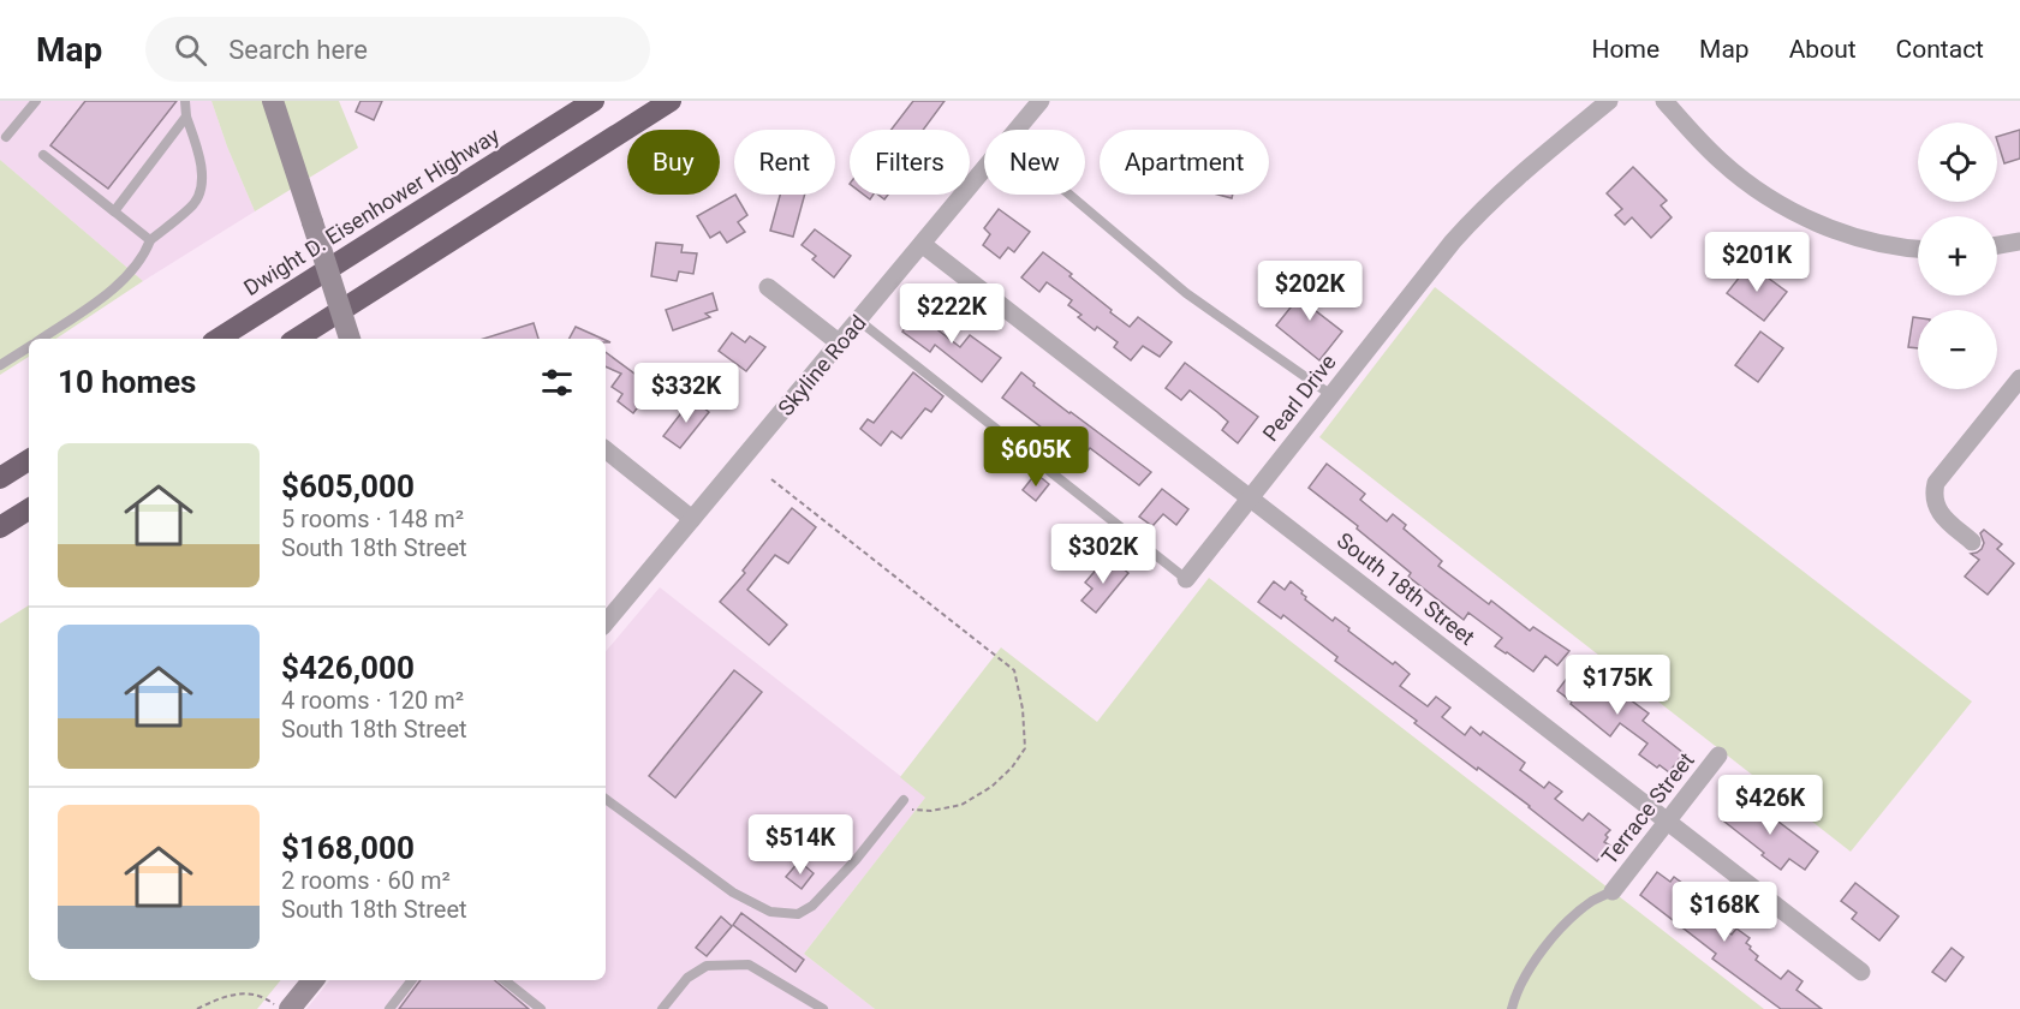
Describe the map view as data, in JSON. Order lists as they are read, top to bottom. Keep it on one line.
{"streets":{"highway":["Dwight D. Eisenhower Highway"],"street":["Skyline Road","Pearl Drive","South 18th Street","Terrace Street"]},"crossings":[["Skyline Road","South 18th Street"],["Pearl Drive","South 18th Street"],["South 18th Street","Terrace Street"]],"page":{"header":"Map","search":"Search here","nav":["Home","Map","About","Contact"],"map_buttons":["+","−"],"chip":["Buy","Rent","Filters","New","Apartment"],"price":["$201K","$202K","$222K","$332K","$605K","$302K","$175K","$426K","$514K","$168K"],"heading":"10 homes","list":[{"name":"$605,000","note":"5 rooms · 148 m² · South 18th Street"},{"name":"$426,000","note":"4 rooms · 120 m² · South 18th Street"},{"name":"$168,000","note":"2 rooms · 60 m² · South 18th Street"}]}}
